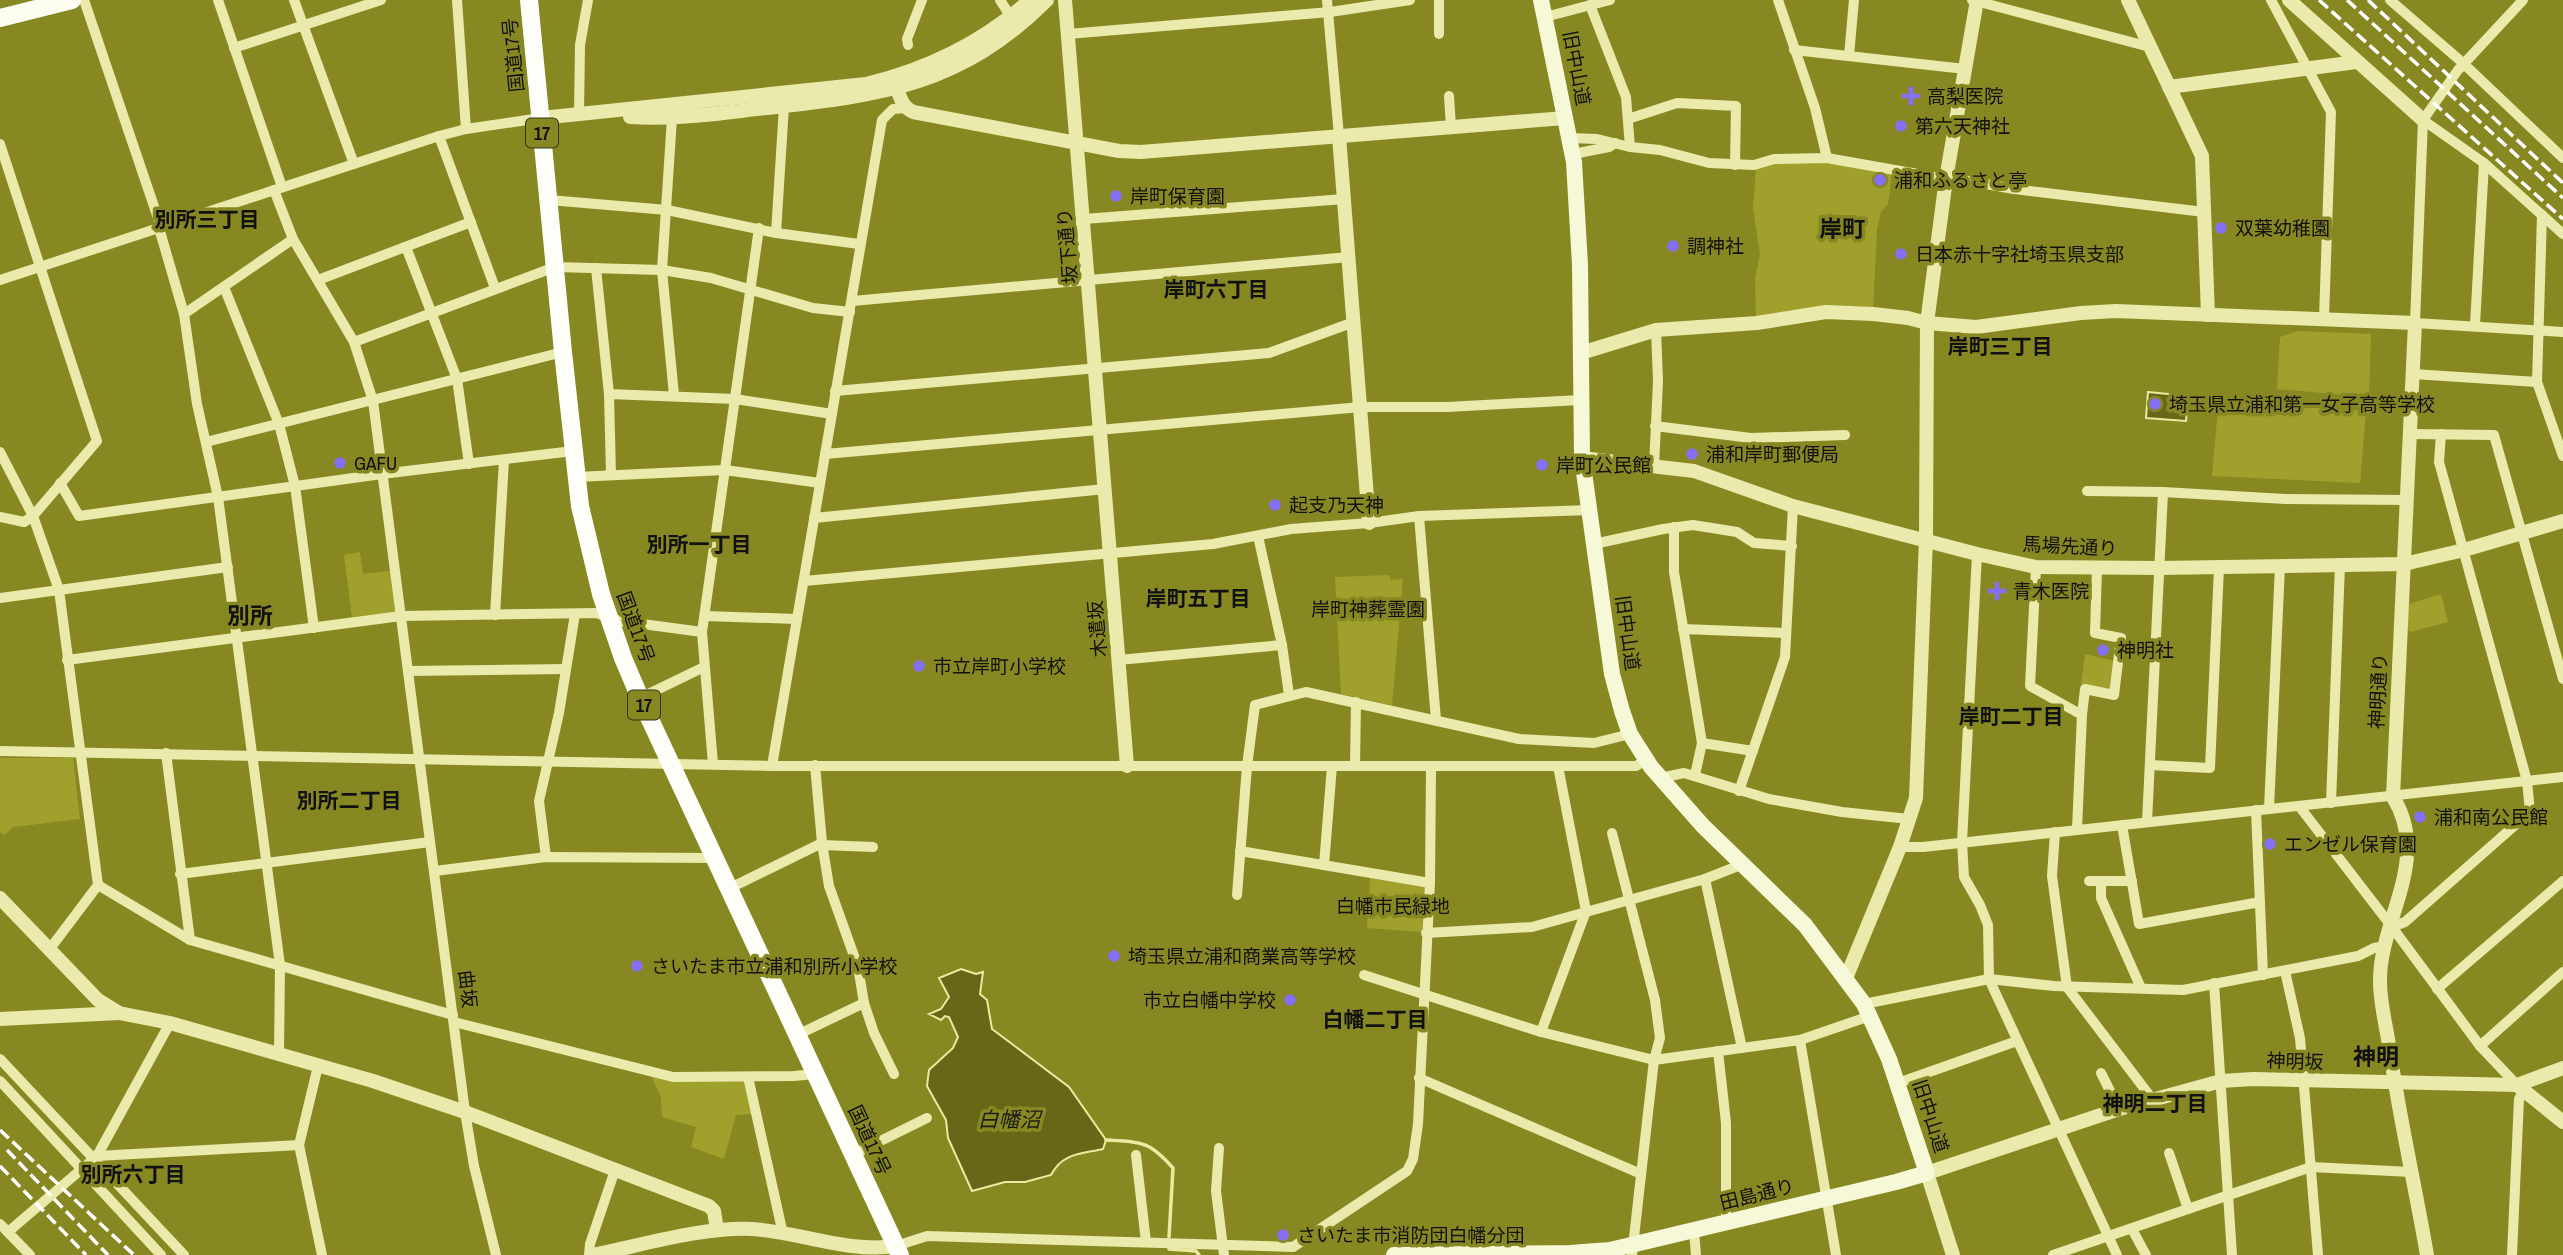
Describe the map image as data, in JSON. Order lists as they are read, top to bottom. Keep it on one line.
{"streets":{"highway":["国道17号","17"],"main road":["旧中山道","田島通り"],"street":["坂下通り","馬場先通り","木遣坂","神明通り","曲坂","神明坂"]},"crossings":[["旧中山道","馬場先通り"],["旧中山道","田島通り"],["坂下通り","木遣坂"],["馬場先通り","神明通り"],["神明通り","神明坂"],["神明坂","田島通り"]],"districts":["別所三丁目","岸町","岸町六丁目","岸町三丁目","別所一丁目","岸町五丁目","別所","岸町二丁目","別所二丁目","白幡二丁目","神明","神明二丁目","別所六丁目"],"water":["白幡沼"],"parks":["岸町神葬霊園","白幡市民緑地"],"places":{"health":["高梨医院","青木医院"],"other":["第六天神社","浦和ふるさと亭","岸町保育園","双葉幼稚園","調神社","日本赤十字社埼玉県支部","埼玉県立浦和第一女子高等学校","浦和岸町郵便局","GAFU","岸町公民館","起支乃天神","神明社","市立岸町小学校","浦和南公民館","エンゼル保育園","埼玉県立浦和商業高等学校","さいたま市立浦和別所小学校","市立白幡中学校","さいたま市消防団白幡分団"]}}
